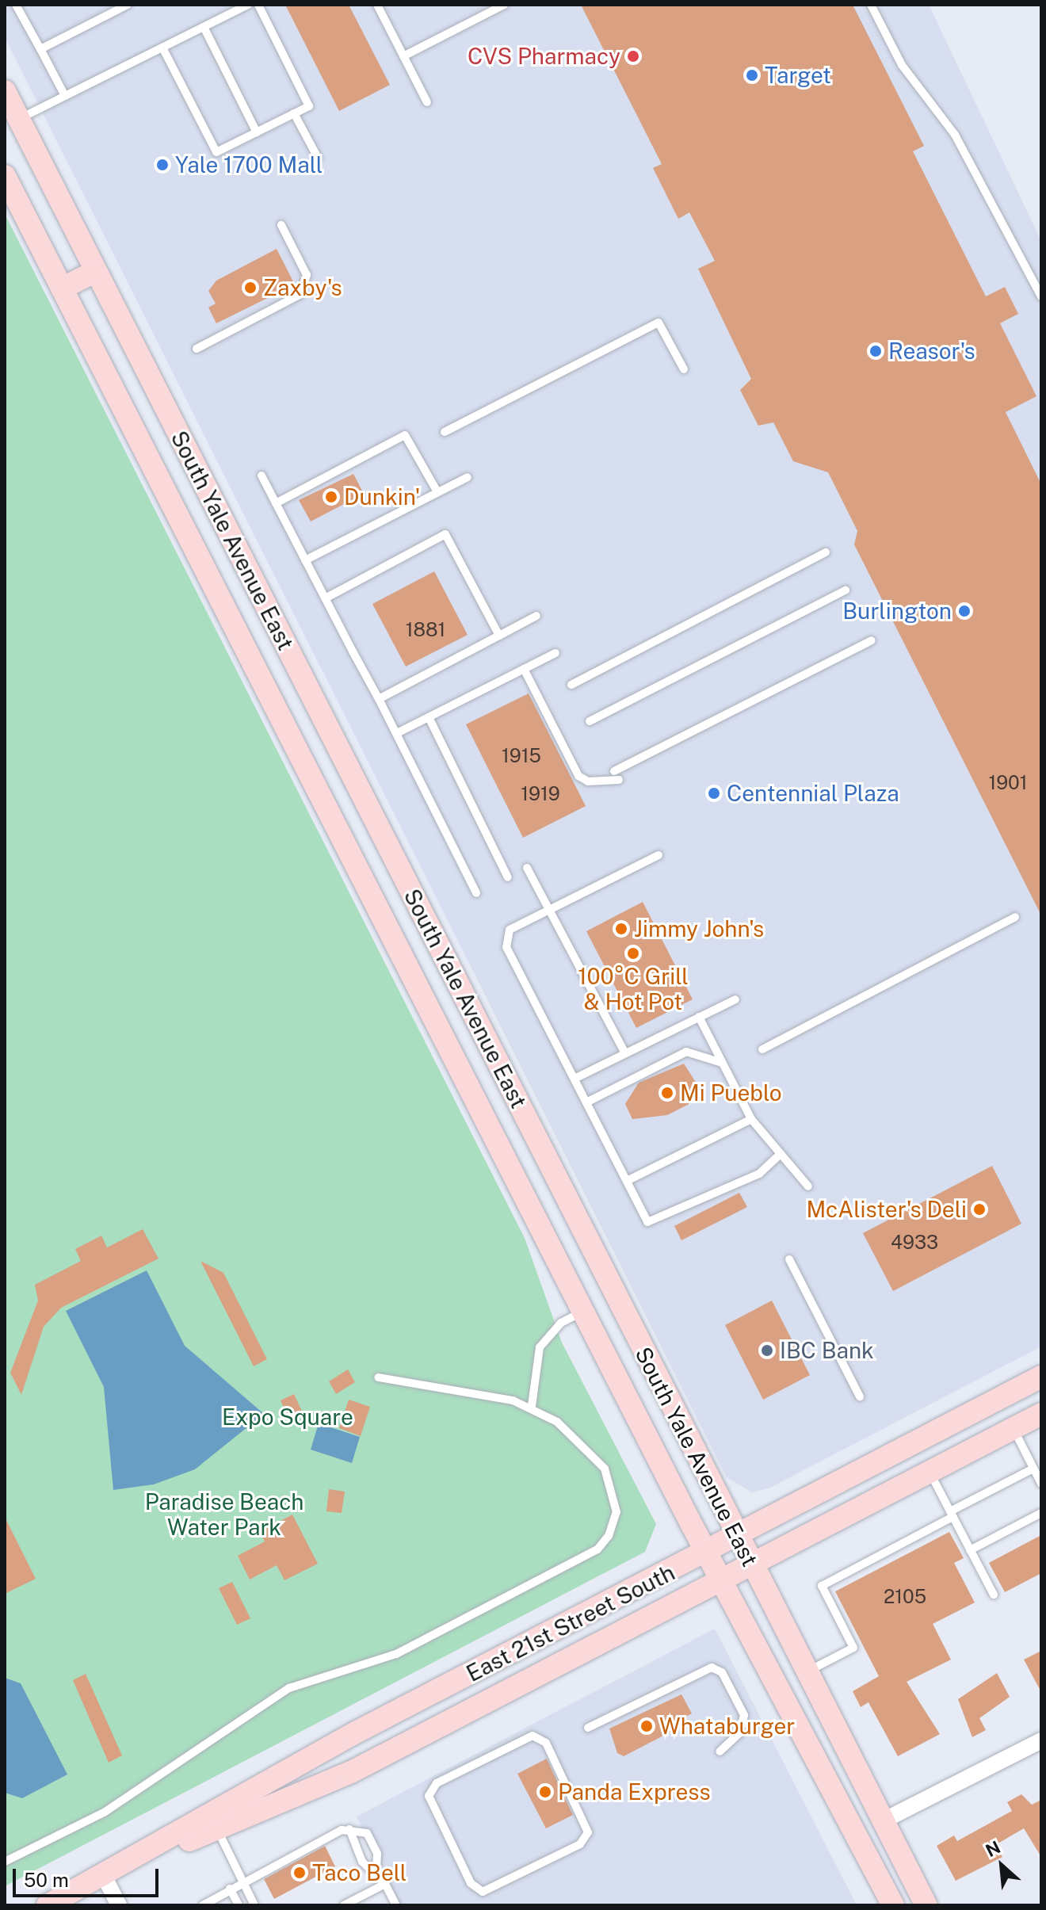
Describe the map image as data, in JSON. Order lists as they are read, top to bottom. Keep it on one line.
{"streets":{"main road":["South Yale Avenue East","East 21st Street South"]},"crossings":[["South Yale Avenue East","East 21st Street South"]],"parks":["Expo Square","Paradise Beach Water Park"],"places":["CVS Pharmacy","Target","Yale 1700 Mall","Zaxby's","Reasor's","Dunkin'","Burlington","Centennial Plaza","Jimmy John's","100°C Grill & Hot Pot","Mi Pueblo","McAlister's Deli","IBC Bank","Whataburger","Panda Express","Taco Bell"],"house_numbers":["1881","1915","1901","1919","4933","2105"],"scale_bar":"50 m","north":"top left"}
